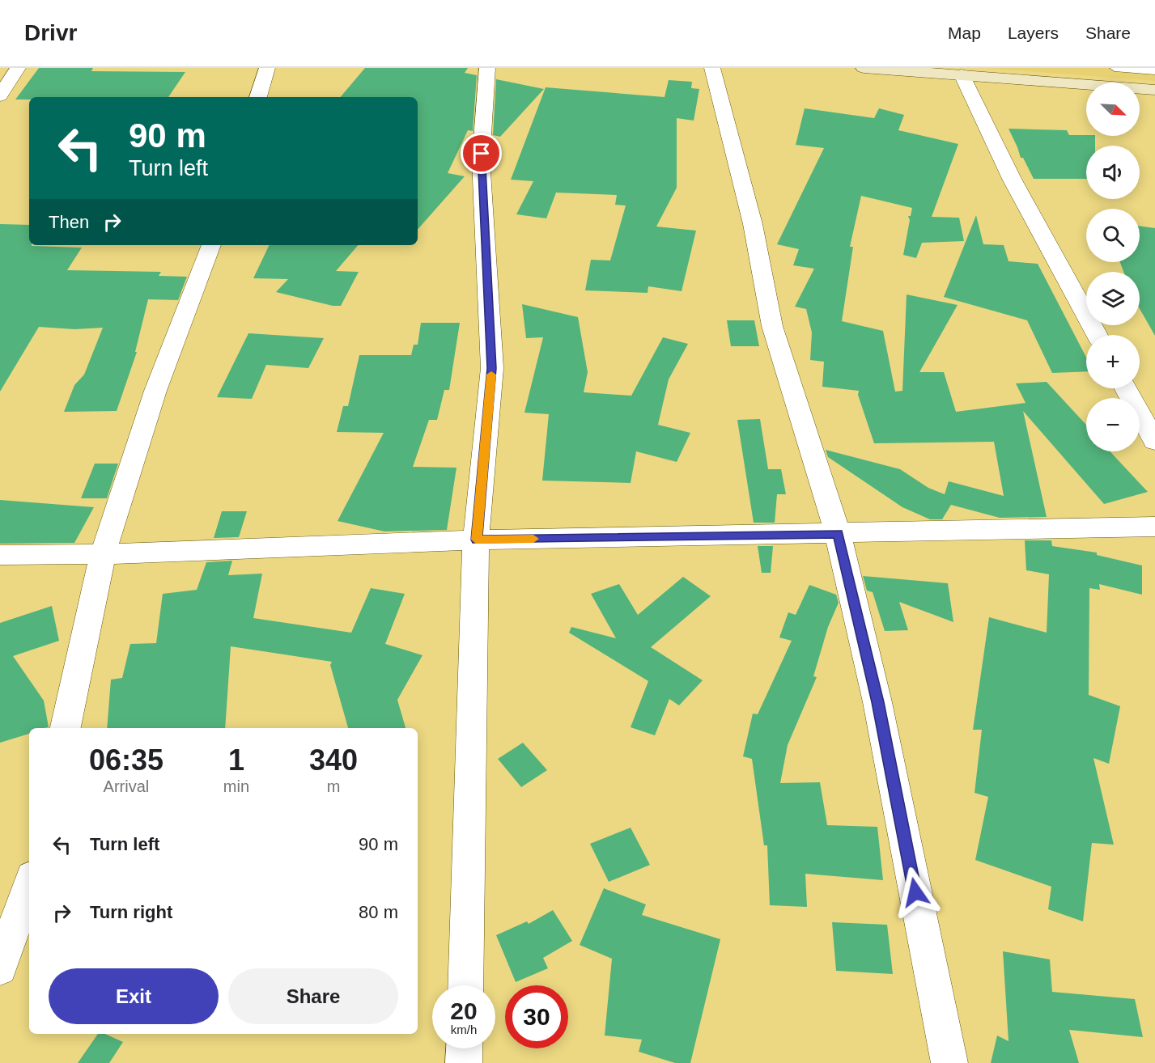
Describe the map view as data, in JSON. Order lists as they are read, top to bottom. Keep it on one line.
{"north":"bottom right","page":{"header":"Drivr","nav":["Map","Layers","Share"],"map_buttons":["+","−"],"turn":["90 m","Turn left"],"then":"Then","eta":["06:35","Arrival","1","min","340","m"],"list":[{"name":"Turn left","value":"90 m"},{"name":"Turn right","value":"80 m"}],"buttons":["Exit","Share"],"speed":"20 km/h","limit":"30"}}
